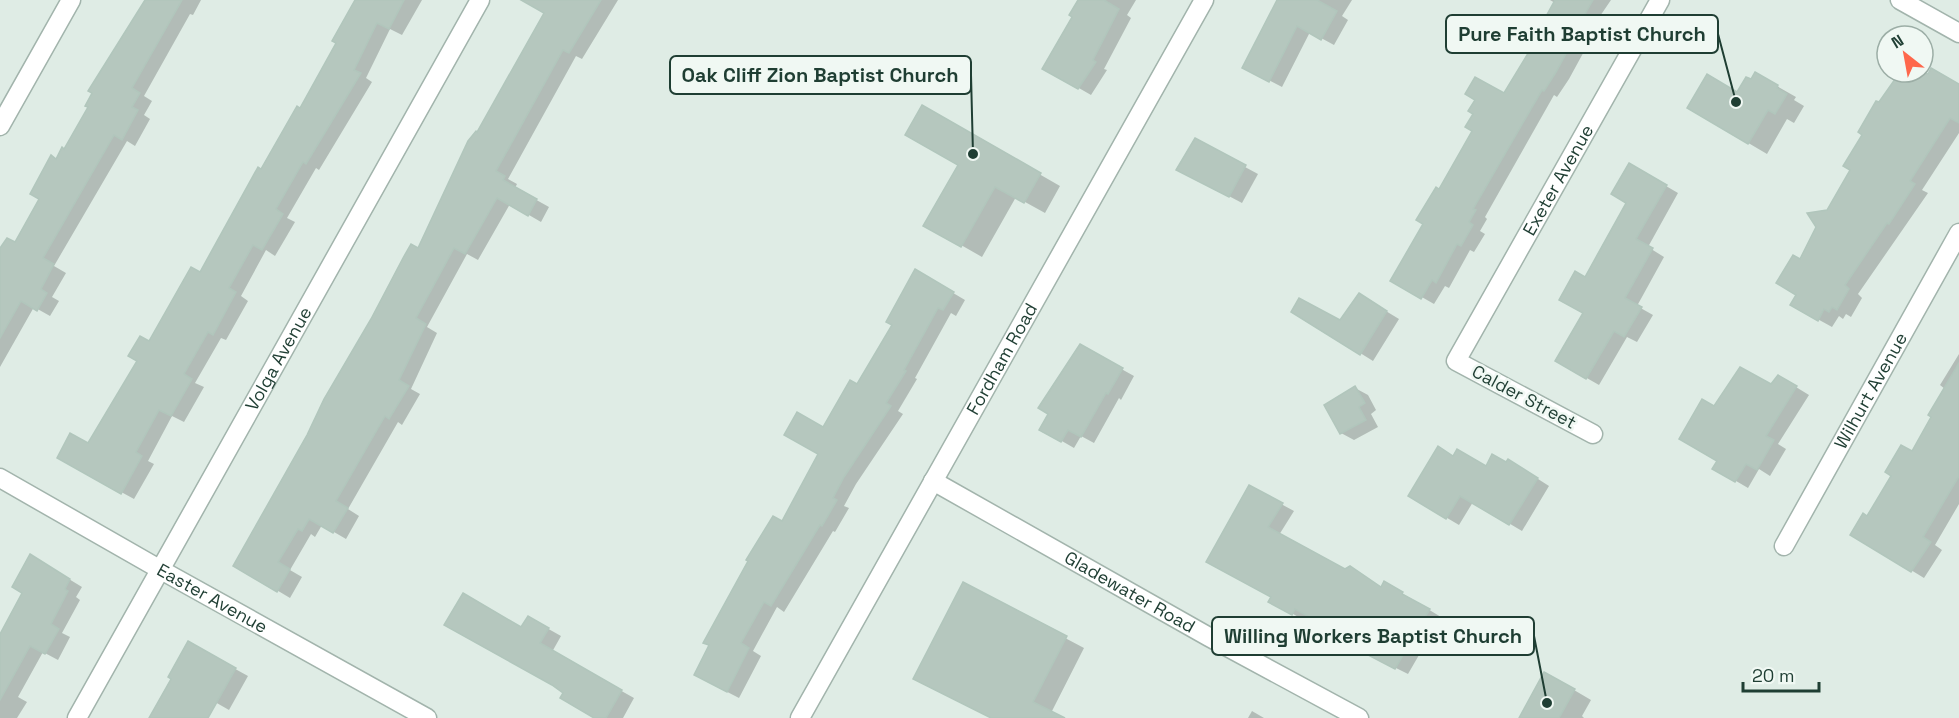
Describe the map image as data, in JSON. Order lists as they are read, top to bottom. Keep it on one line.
{"streets":{"street":["Exeter Avenue","Volga Avenue","Fordham Road","Wilhurt Avenue","Calder Street","Gladewater Road","Easter Avenue"]},"crossings":[["Exeter Avenue","Calder Street"],["Volga Avenue","Easter Avenue"],["Fordham Road","Gladewater Road"]],"places":["Pure Faith Baptist Church","Oak Cliff Zion Baptist Church","Willing Workers Baptist Church"],"scale_bar":"20 m","north":"top left"}
